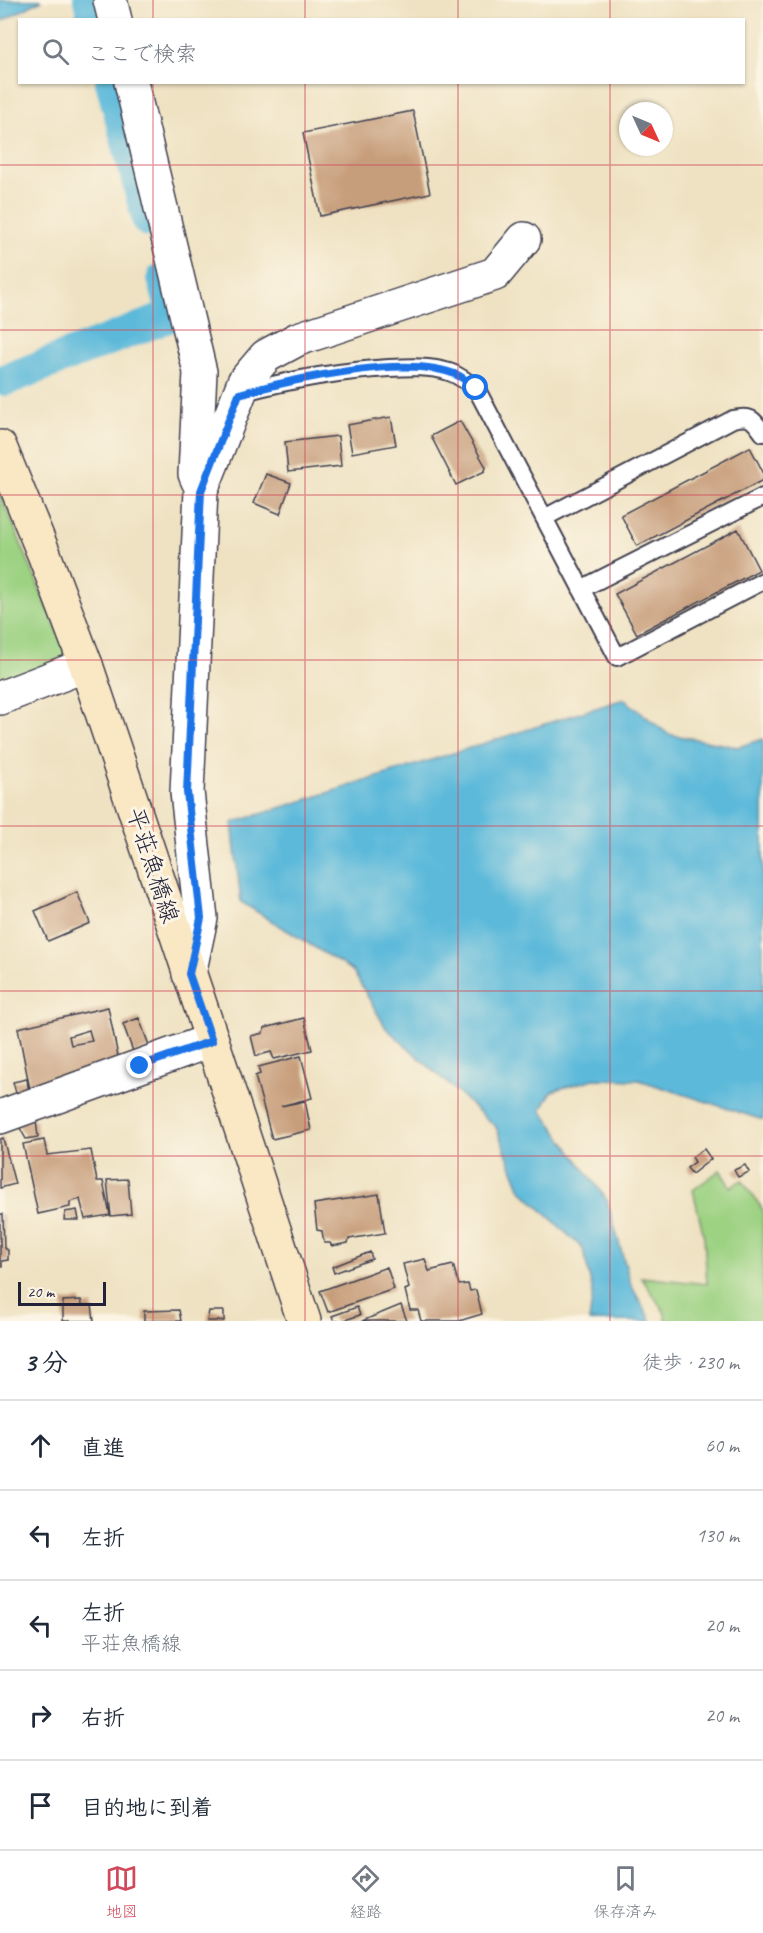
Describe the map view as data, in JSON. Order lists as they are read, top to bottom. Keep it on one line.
{"streets":{"main road":["平荘魚橋線"]},"scale_bar":"20 m","north":"bottom right","page":{"search":"ここで検索","scale":"20 m","heading":["3 分","徒歩 · 230 m"],"list":[["直進","60 m"],["左折","130 m"],["左折","平荘魚橋線","20 m"],["右折","20 m"],"目的地に到着"],"nav":["地図","経路","保存済み"]}}
